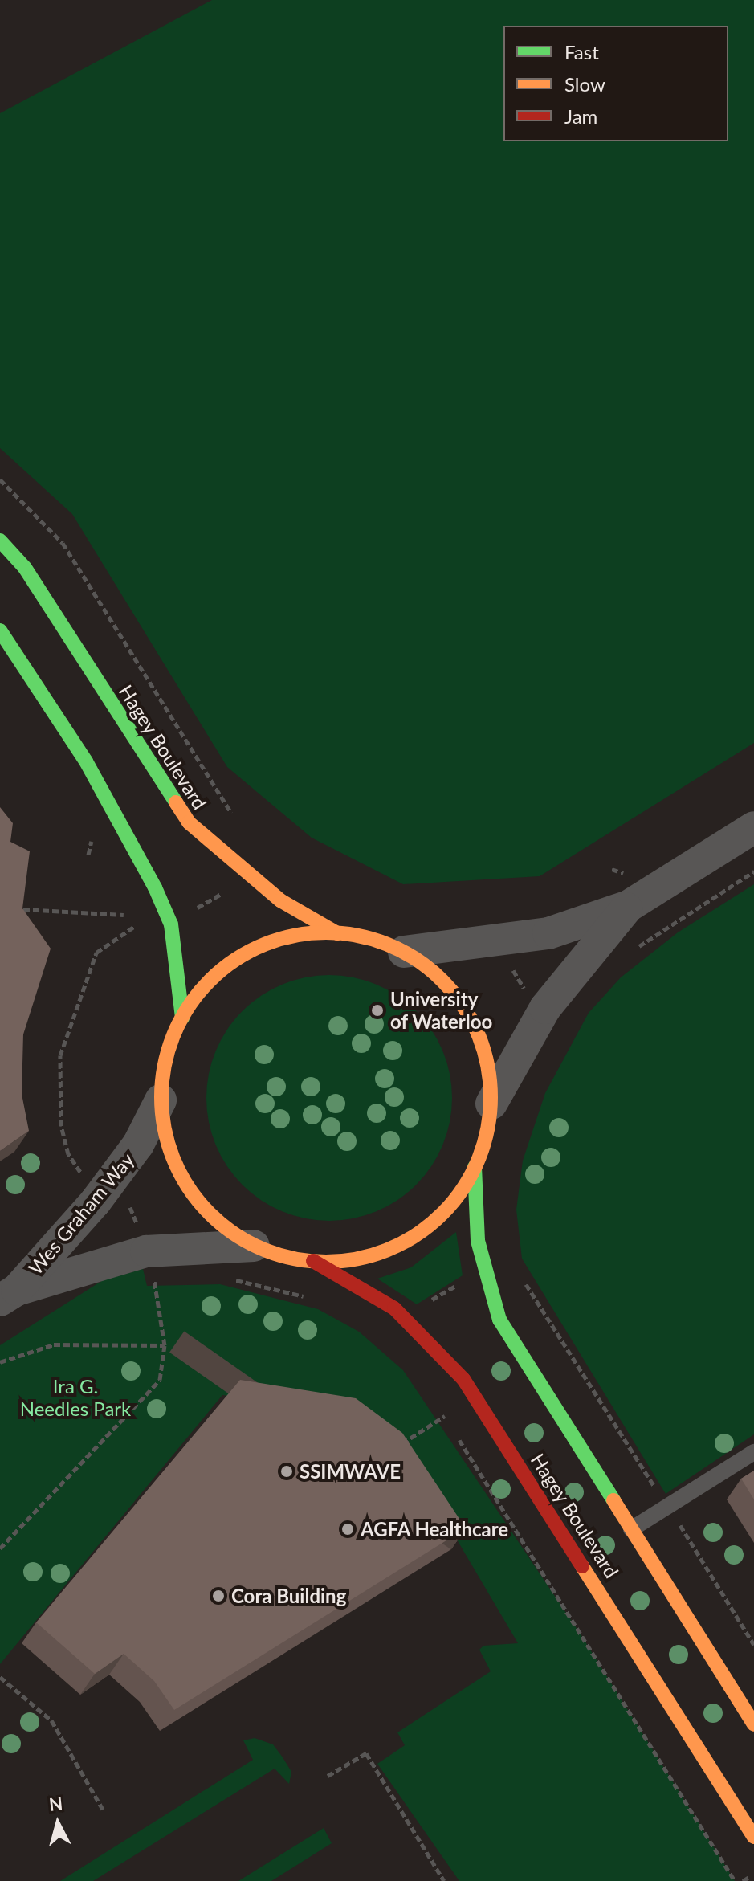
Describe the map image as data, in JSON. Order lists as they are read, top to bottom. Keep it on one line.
{"streets":{"street":["Hagey Boulevard","Wes Graham Way"]},"parks":["Ira G. Needles Park"],"places":["University of Waterloo","SSIMWAVE","AGFA Healthcare","Cora Building"],"legend":["Fast","Slow","Jam"],"north":"top"}
